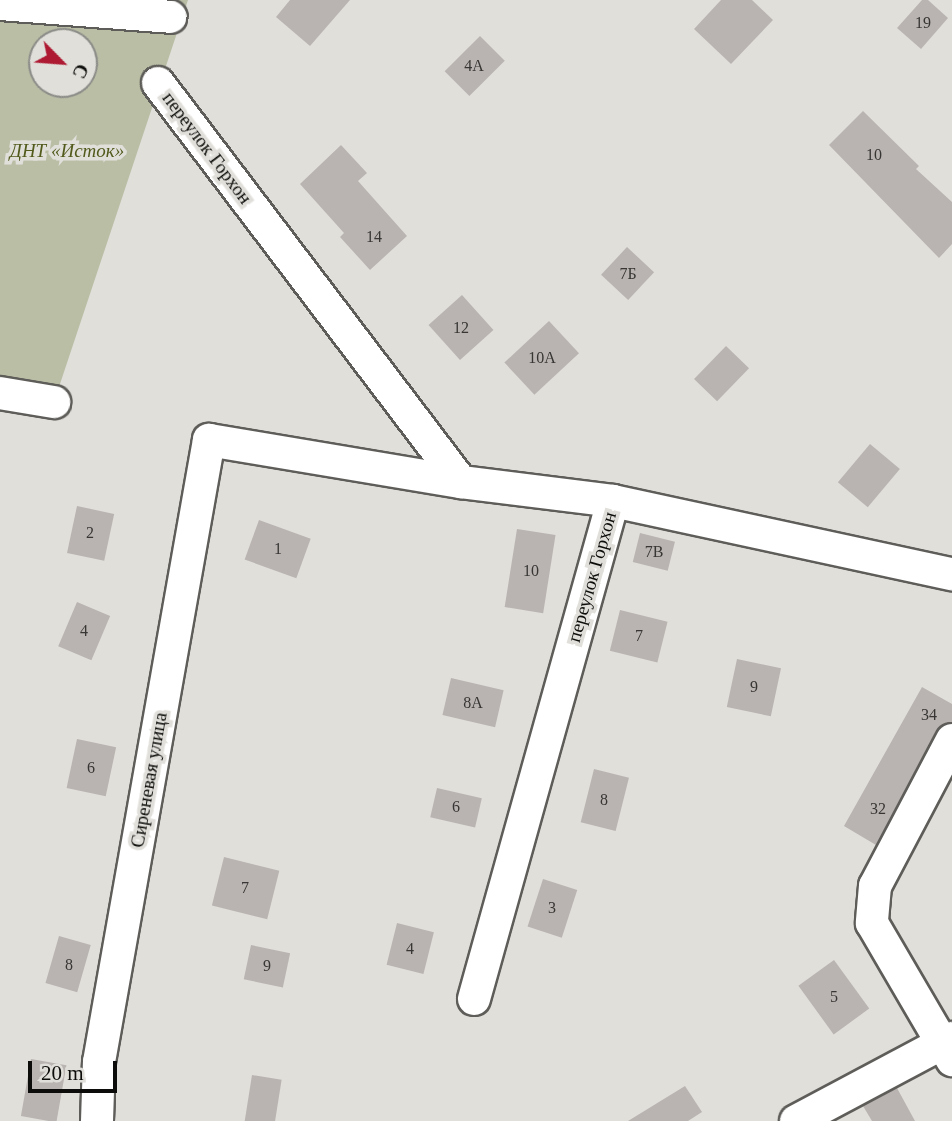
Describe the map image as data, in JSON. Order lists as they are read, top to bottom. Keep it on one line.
{"streets":{"street":["переулок Горхон","Сиреневая улица"]},"crossings":[["переулок Горхон","Сиреневая улица"]],"parks":["ДНТ «Исток»"],"house_numbers":["19","4А","10","14","7Б","12","10А","2","1","7В","10","4","7","9","8А","34","6","8","6","32","7","3","4","8","9","5"],"scale_bar":"20 m","north":"bottom right"}
